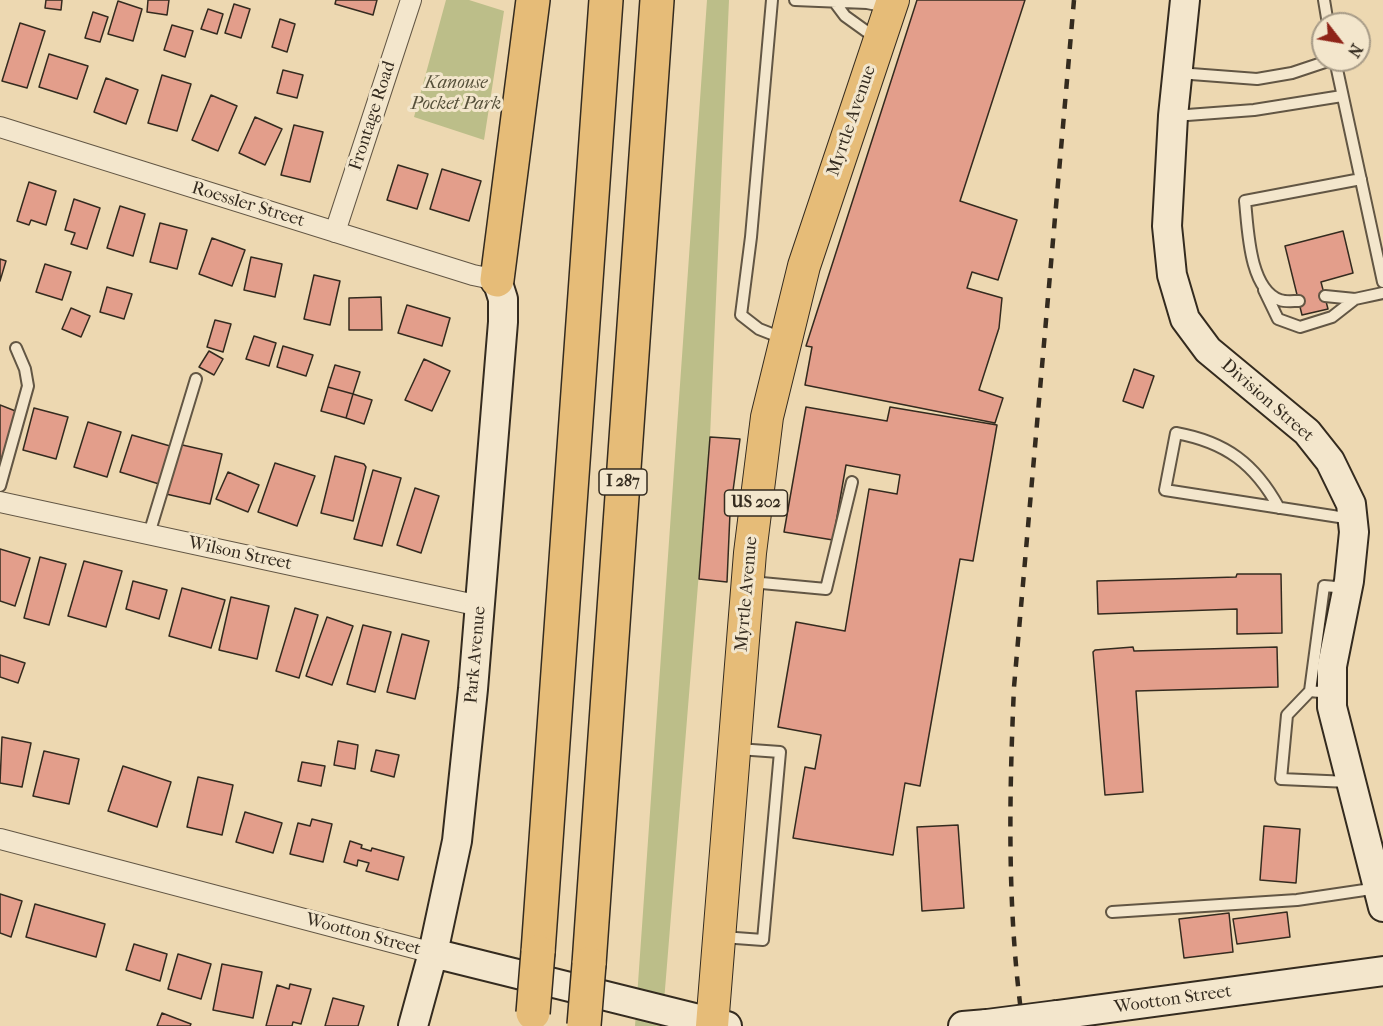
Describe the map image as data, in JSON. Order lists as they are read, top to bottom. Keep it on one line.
{"streets":{"highway":["I 287"],"main road":["Myrtle Avenue","US 202"],"street":["Frontage Road","Roessler Street","Division Street","Wilson Street","Park Avenue","Wootton Street"]},"crossings":[["Frontage Road","Roessler Street"],["Myrtle Avenue","Wootton Street"],["Roessler Street","Park Avenue"],["Wilson Street","Park Avenue"],["Park Avenue","Wootton Street"]],"parks":["Kanouse Pocket Park"],"north":"bottom right"}
